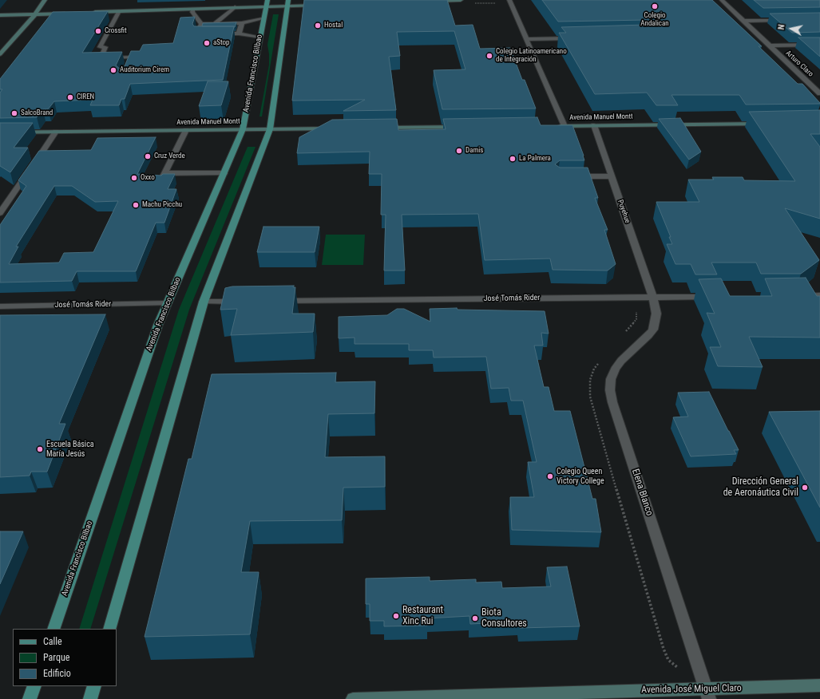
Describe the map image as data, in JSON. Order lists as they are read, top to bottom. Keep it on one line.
{"streets":{"main road":["Avenida Francisco Bilbao","Avenida Manuel Montt","Avenida José Miguel Claro"],"street":["Arturo Claro","Puyehue","José Tomás Rider","Elena Blanco"]},"crossings":[["Avenida Francisco Bilbao","Avenida Manuel Montt"],["Avenida Francisco Bilbao","José Tomás Rider"],["Avenida Manuel Montt","Puyehue"],["Puyehue","José Tomás Rider"],["Puyehue","Elena Blanco"],["José Tomás Rider","Elena Blanco"],["Elena Blanco","Avenida José Miguel Claro"]],"places":["Colegio Andalican","Hostal","Crossfit","aStop","Colegio Latinoamericano de Integración","Auditorium Cirem","CIREN","SalcoBrand","Damis","Cruz Verde","La Palmera","Oxxo","Machu Picchu","Escuela Básica María Jesús","Colegio Queen Victory College","Dirección General de Aeronáutica Civil","Restaurant Xinc Rui","Biota Consultores"],"legend":["Calle","Parque","Edificio"],"north":"left"}
